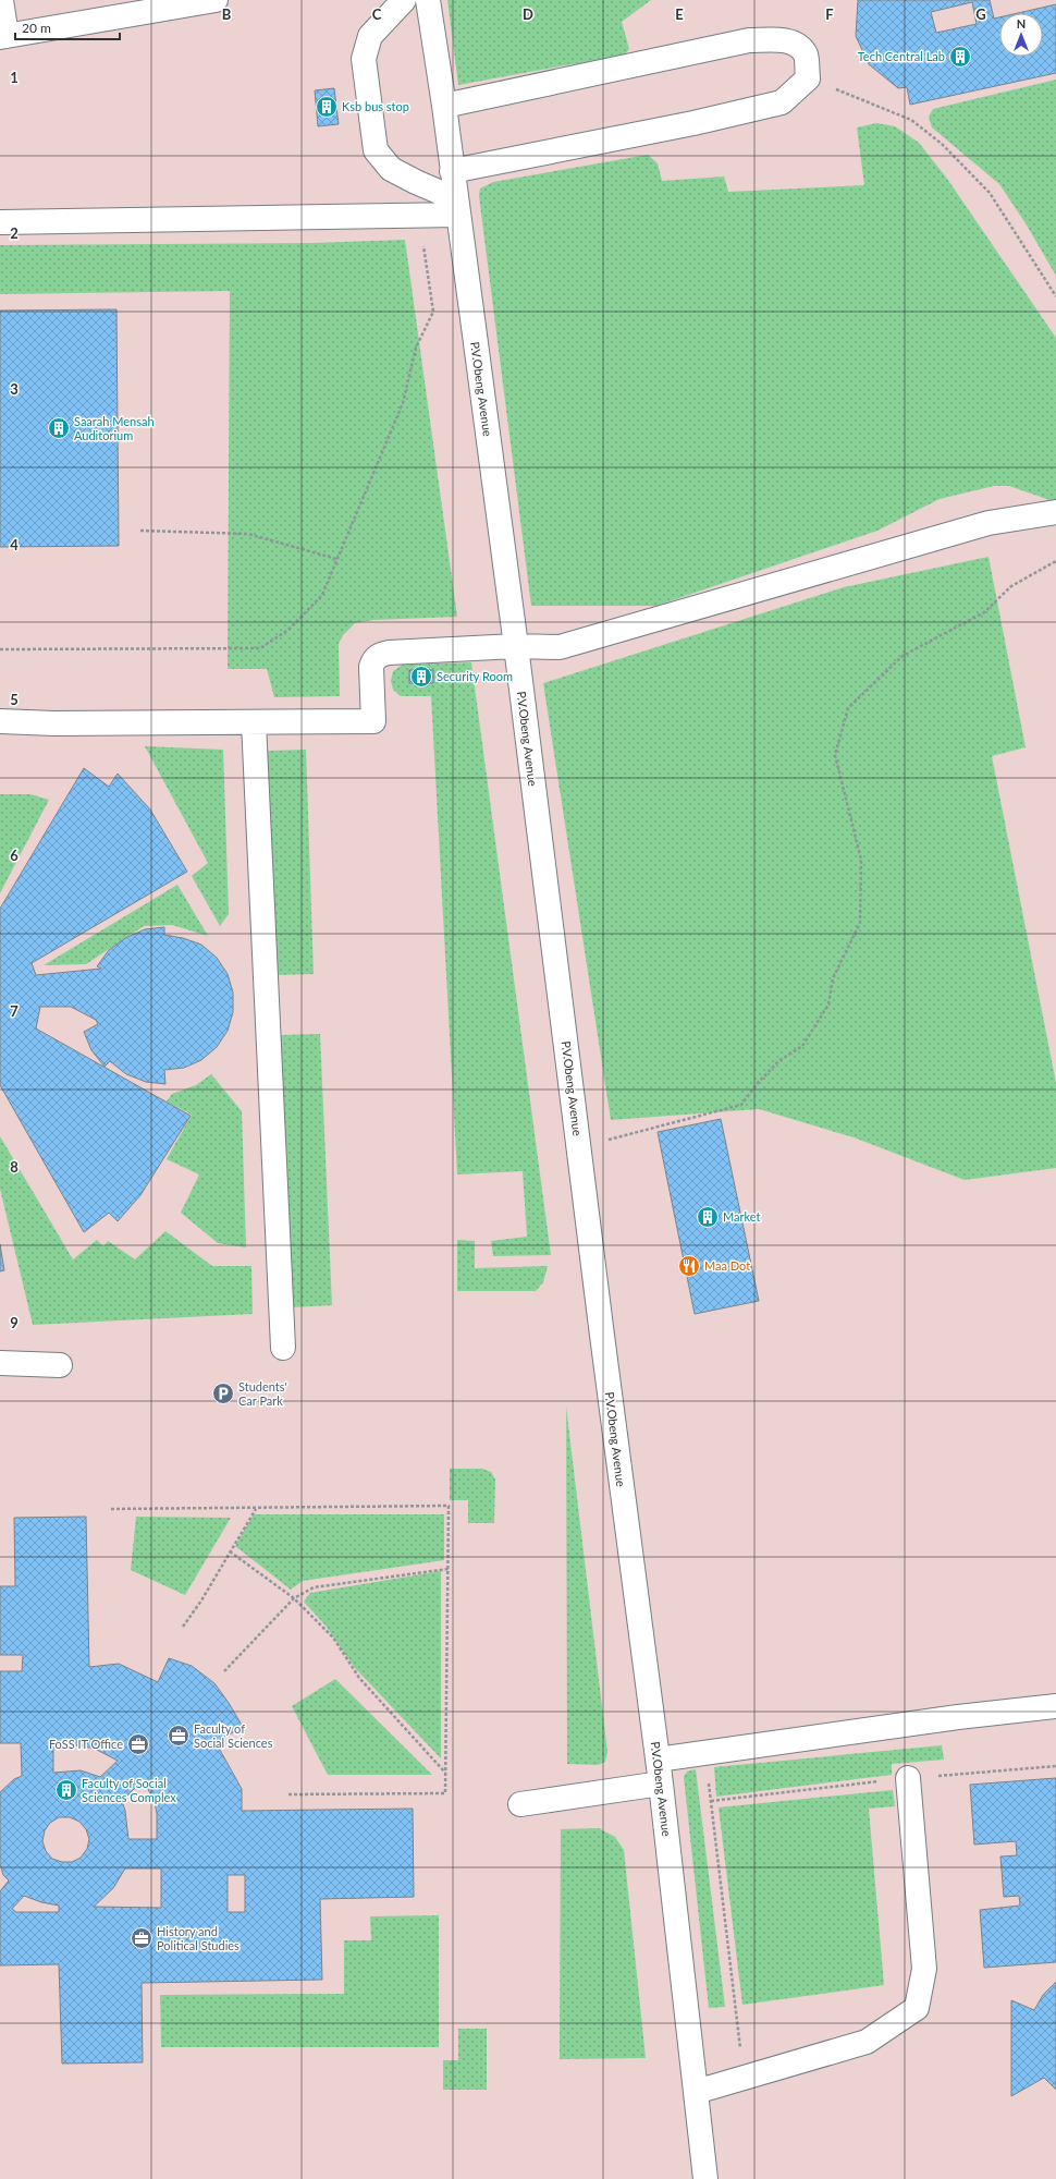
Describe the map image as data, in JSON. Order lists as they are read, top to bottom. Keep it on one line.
{"streets":{"street":["P.V.Obeng Avenue"]},"places":{"building":["Tech Central Lab","Ksb bus stop","Saarah Mensah Auditorium","Security Room","Market","Faculty of Social Sciences Complex"],"restaurant":["Maa Dot"],"parking":["Students' Car Park"],"office":["Faculty of Social Sciences","FoSS IT Office","History and Political Studies"]},"scale_bar":"20 m","north":"top","grid":{"columns":["B","C","D","E","F","G"],"rows":["1","2","3","4","5","6","7","8","9"]}}
